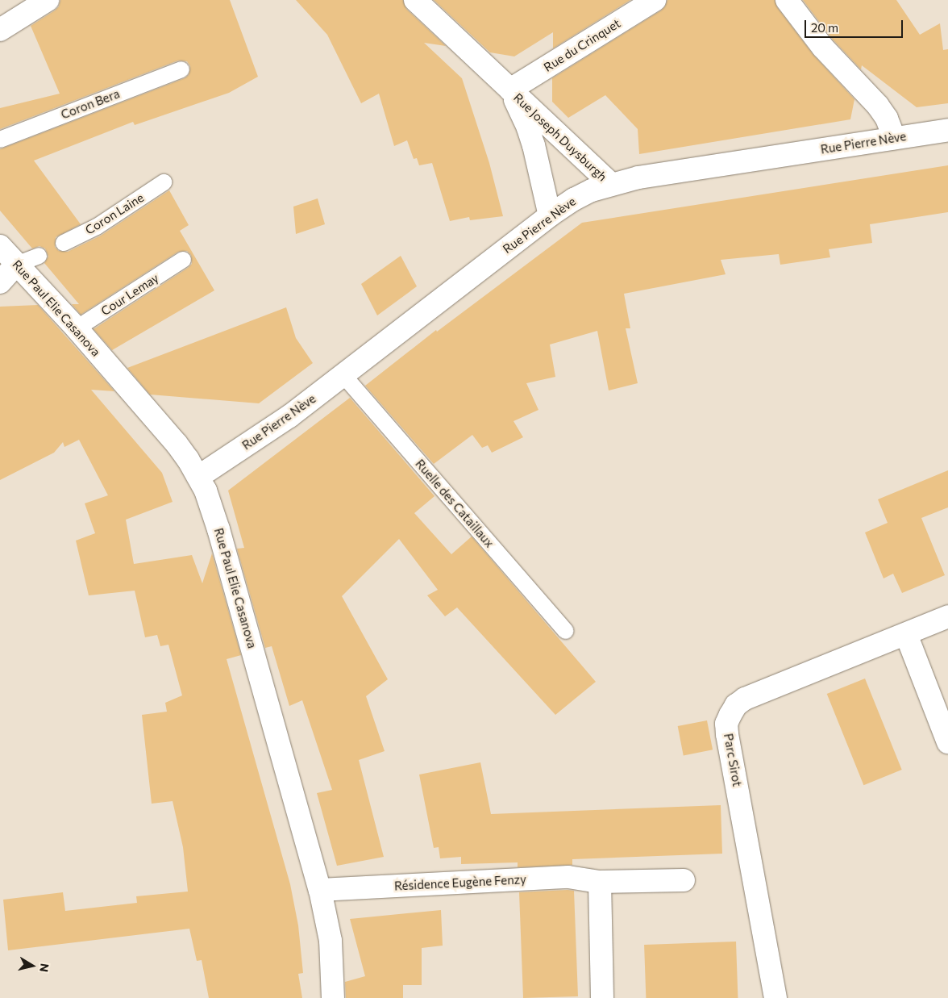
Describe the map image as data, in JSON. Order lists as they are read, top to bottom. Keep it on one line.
{"streets":{"street":["Rue du Crinquet","Rue Joseph Duysburgh","Rue Pierre Nève","Rue Paul Elie Casanova","Parc Sirot","Résidence Eugène Fenzy"],"lane":["Coron Bera","Coron Laine","Cour Lemay","Ruelle des Cataillaux"]},"crossings":[["Rue du Crinquet","Rue Joseph Duysburgh"],["Rue Joseph Duysburgh","Rue Pierre Nève"],["Rue Pierre Nève","Rue Paul Elie Casanova"],["Rue Pierre Nève","Ruelle des Cataillaux"],["Cour Lemay","Rue Paul Elie Casanova"],["Rue Paul Elie Casanova","Résidence Eugène Fenzy"]],"scale_bar":"20 m","north":"right"}
